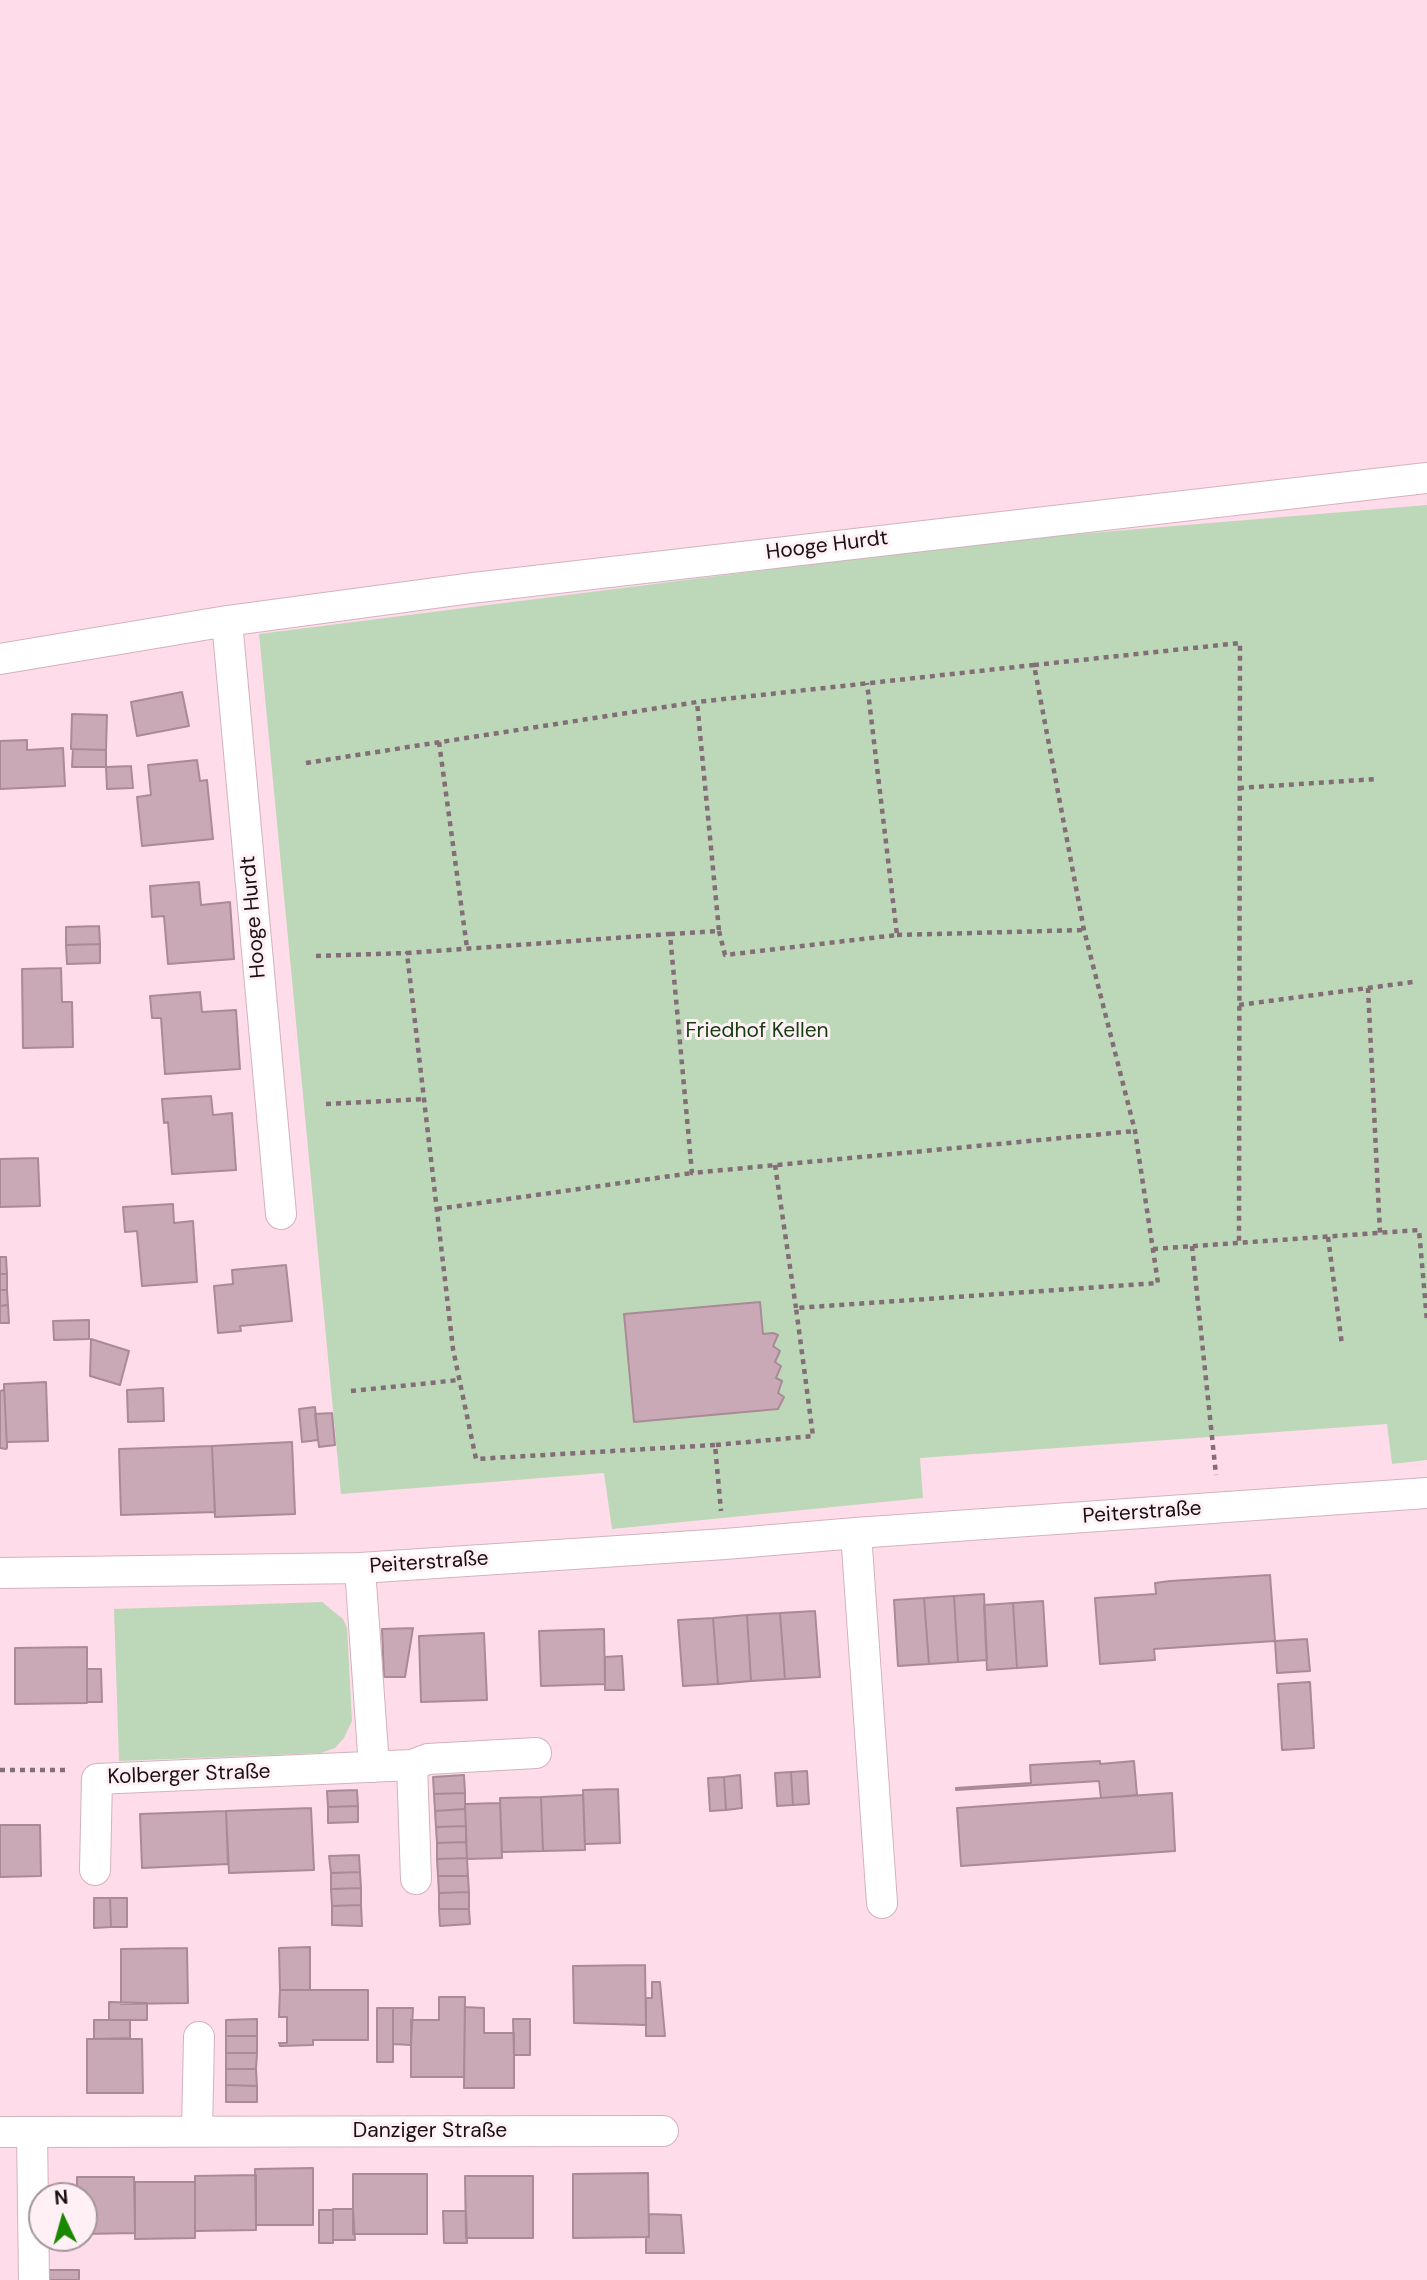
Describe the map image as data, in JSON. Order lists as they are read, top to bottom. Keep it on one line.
{"streets":{"street":["Hooge Hurdt","Peiterstraße","Kolberger Straße","Danziger Straße"]},"parks":["Friedhof Kellen"],"north":"top"}
